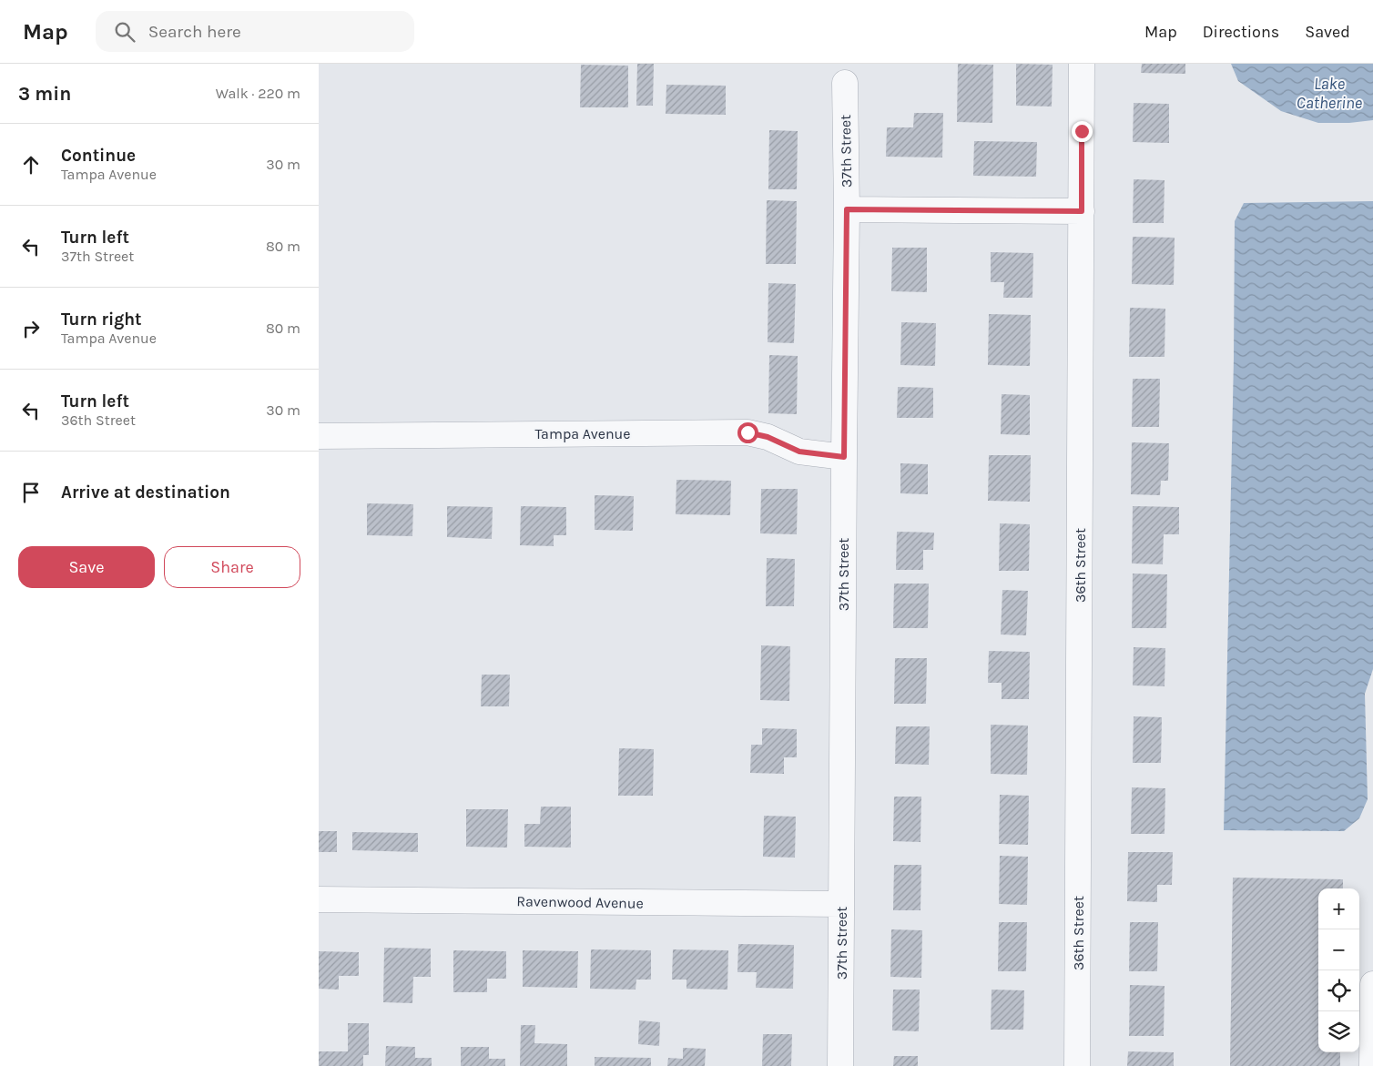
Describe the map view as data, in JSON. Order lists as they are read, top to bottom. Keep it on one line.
{"streets":{"street":["37th Street","Tampa Avenue","36th Street","Ravenwood Avenue"]},"crossings":[["37th Street","Tampa Avenue"],["37th Street","Ravenwood Avenue"]],"water":["Lake Catherine"],"page":{"header":"Map","search":"Search here","nav":["Map","Directions","Saved"],"heading":["3 min","Walk · 220 m"],"list":[["Continue","Tampa Avenue","30 m"],["Turn left","37th Street","80 m"],["Turn right","Tampa Avenue","80 m"],["Turn left","36th Street","30 m"],"Arrive at destination"],"buttons":["Save","Share"],"map_buttons":["+","−"]}}
